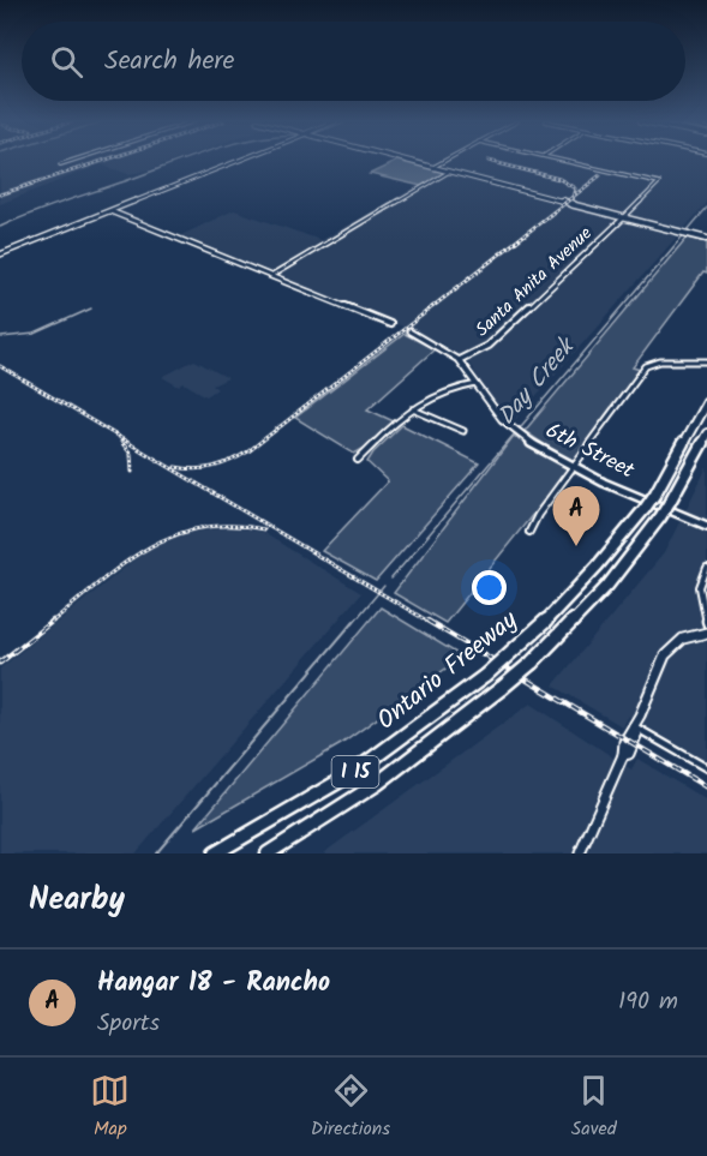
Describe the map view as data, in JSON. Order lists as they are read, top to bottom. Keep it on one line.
{"streets":{"highway":["Ontario Freeway","I 15"],"street":["Santa Anita Avenue","6th Street"]},"crossings":[["Santa Anita Avenue","6th Street"]],"water":["Day Creek"],"page":{"search":"Search here","pins":"A","heading":"Nearby","list":[{"mark":"A","name":"Hangar 18 - Rancho","note":"Sports","value":"190 m"}],"nav":["Map","Directions","Saved"]}}
